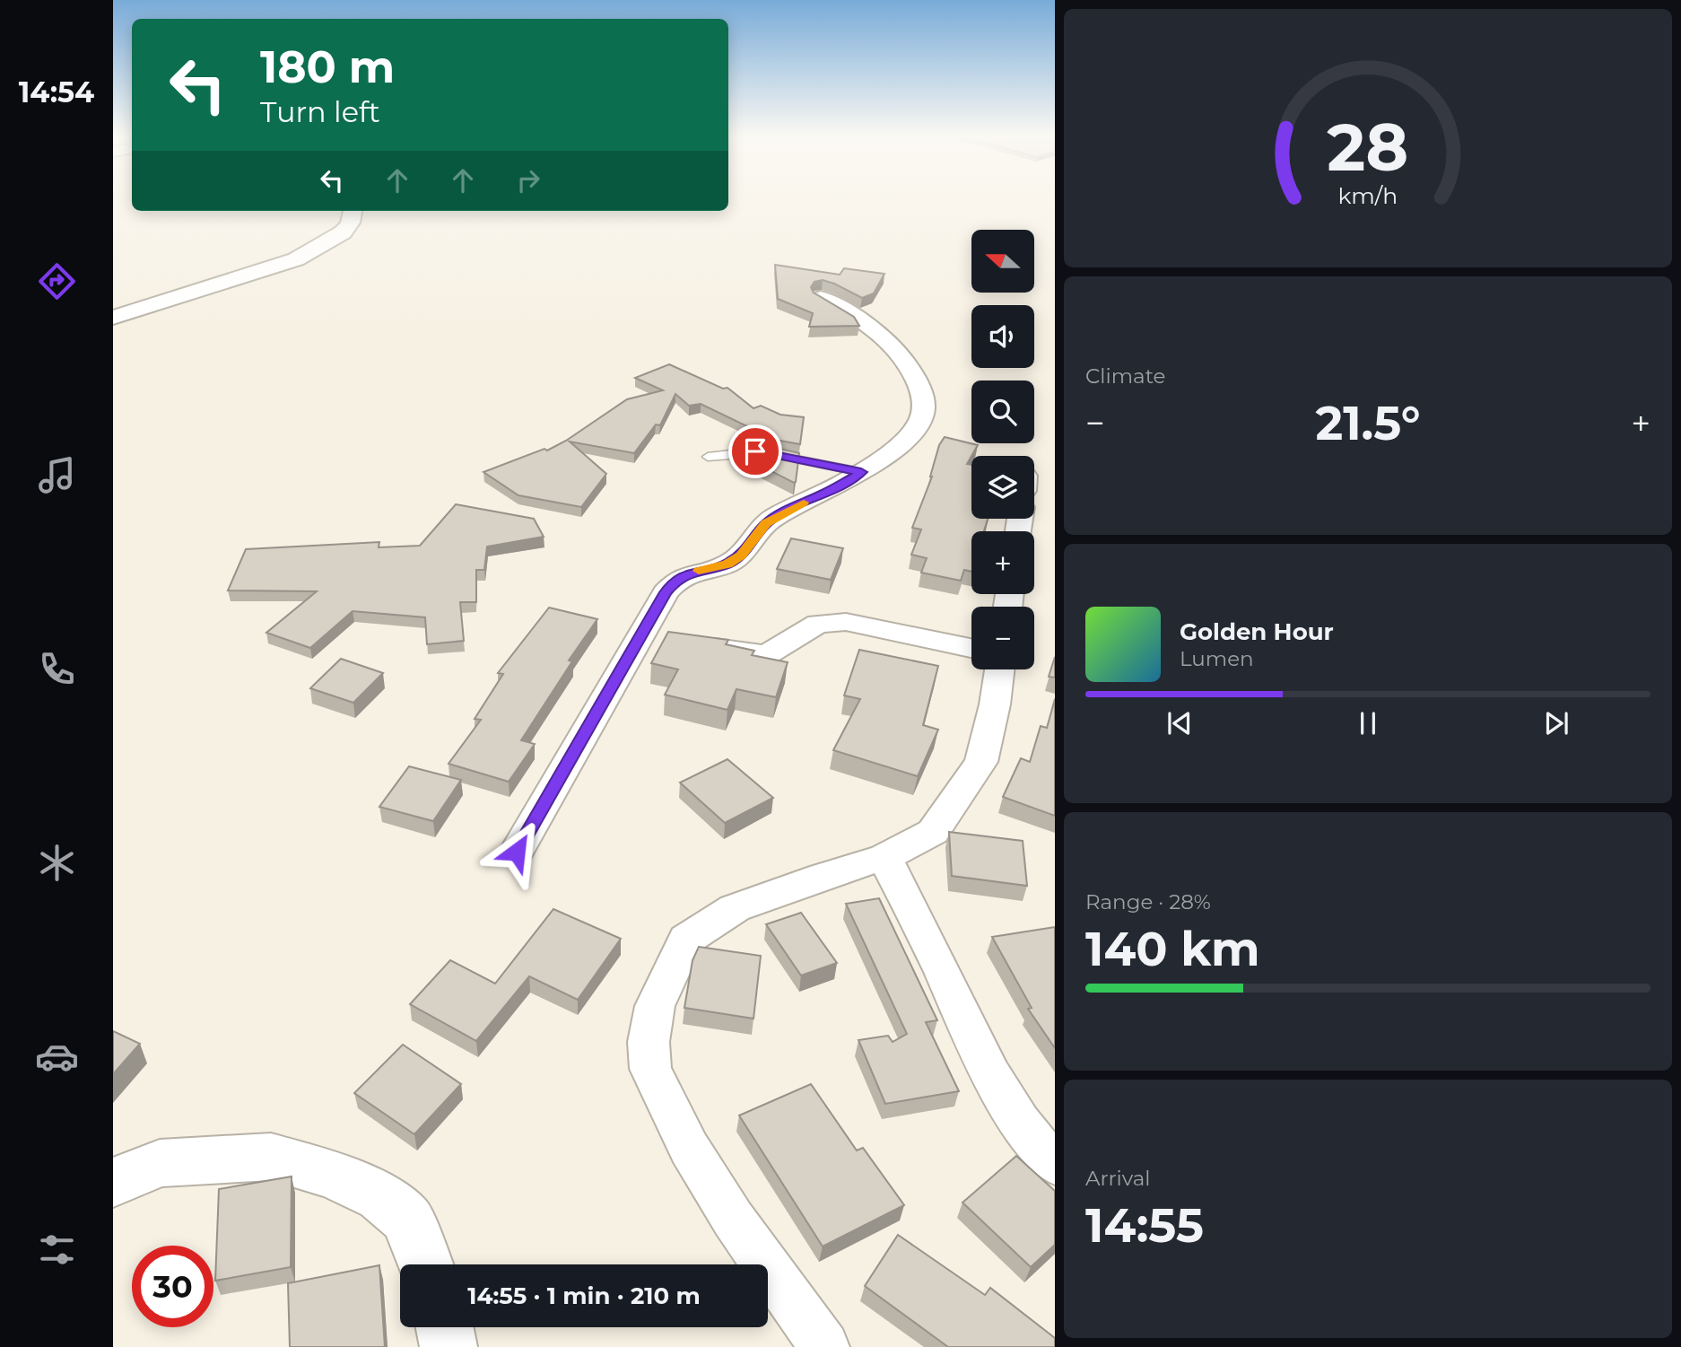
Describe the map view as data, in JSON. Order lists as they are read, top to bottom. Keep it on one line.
{"north":"left","page":{"tabs":"14:54","turn":["180 m","Turn left"],"map_buttons":["+","−"],"tile":["Climate",["Range · 28%","140 km"],["Arrival","14:55"]],"heat":["−","21.5°","+"],"song":["Golden Hour","Lumen"],"limit":"30","trip":"14:55 · 1 min · 210 m","gauge":["28","km/h"]}}
